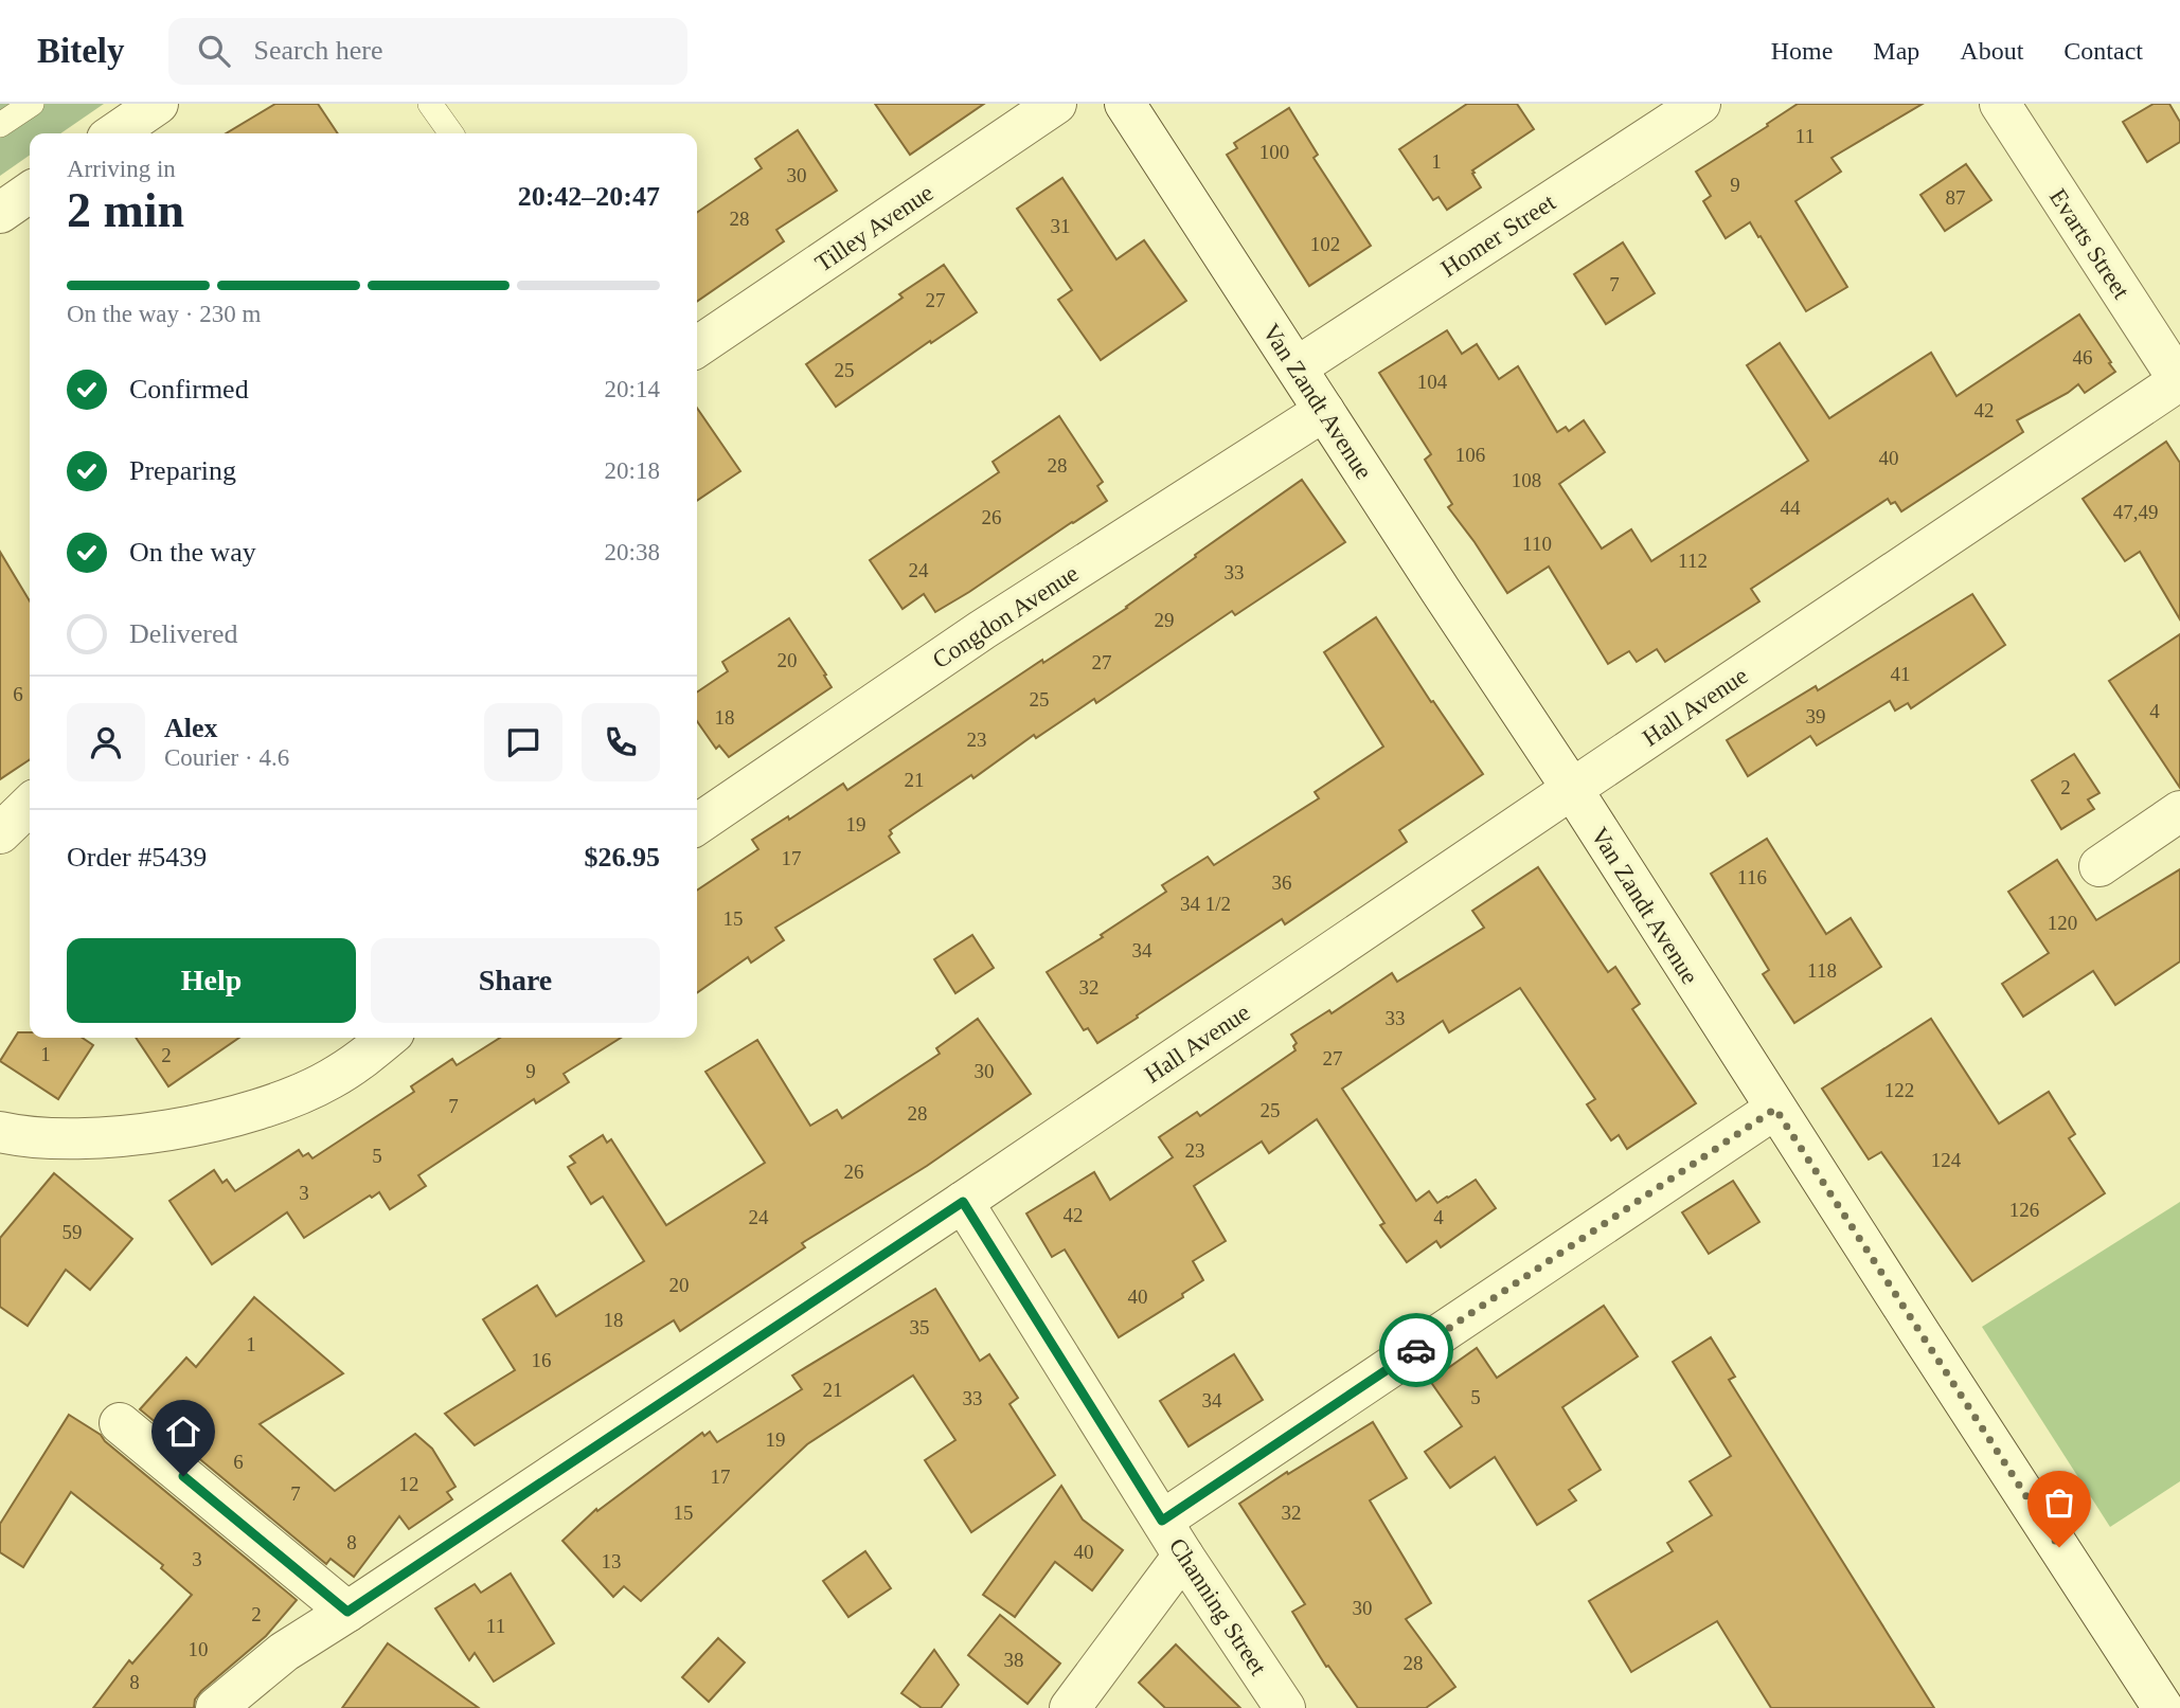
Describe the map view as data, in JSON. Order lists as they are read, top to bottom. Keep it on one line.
{"streets":{"street":["Tilley Avenue","Homer Street","Evarts Street","Van Zandt Avenue","Congdon Avenue","Hall Avenue","Channing Street"]},"crossings":[["Homer Street","Van Zandt Avenue"],["Evarts Street","Hall Avenue"],["Van Zandt Avenue","Congdon Avenue"],["Van Zandt Avenue","Hall Avenue"],["Hall Avenue","Channing Street"]],"house_numbers":["11","100","1","30","9","87","28","31","102","7","27","46","25","104","42","106","40","28","108","44","47,49","26","110","112","24","33","29","20","27","41","6","25","4","39","18","23","21","2","19","17","116","36","34 1/2","15","120","34","118","32","33","1","2","27","9","30","122","7","25","28","23","5","124","26","3","126","42","24","4","59","20","40","18","35","1","16","21","5","33","34","19","6","17","12","7","15","32","8","40","3","13","30","2","11","10","38","28","8"],"page":{"header":"Bitely","search":"Search here","nav":["Home","Map","About","Contact"],"heading":["2 min","Arriving in","20:42–20:47"],"panel":["Alex","Courier · 4.6","Order #5439","$26.95"],"bar":"On the way · 230 m","list":[["Confirmed","20:14"],["Preparing","20:18"],["On the way","20:38"],"Delivered"],"buttons":["Help","Share"]}}
